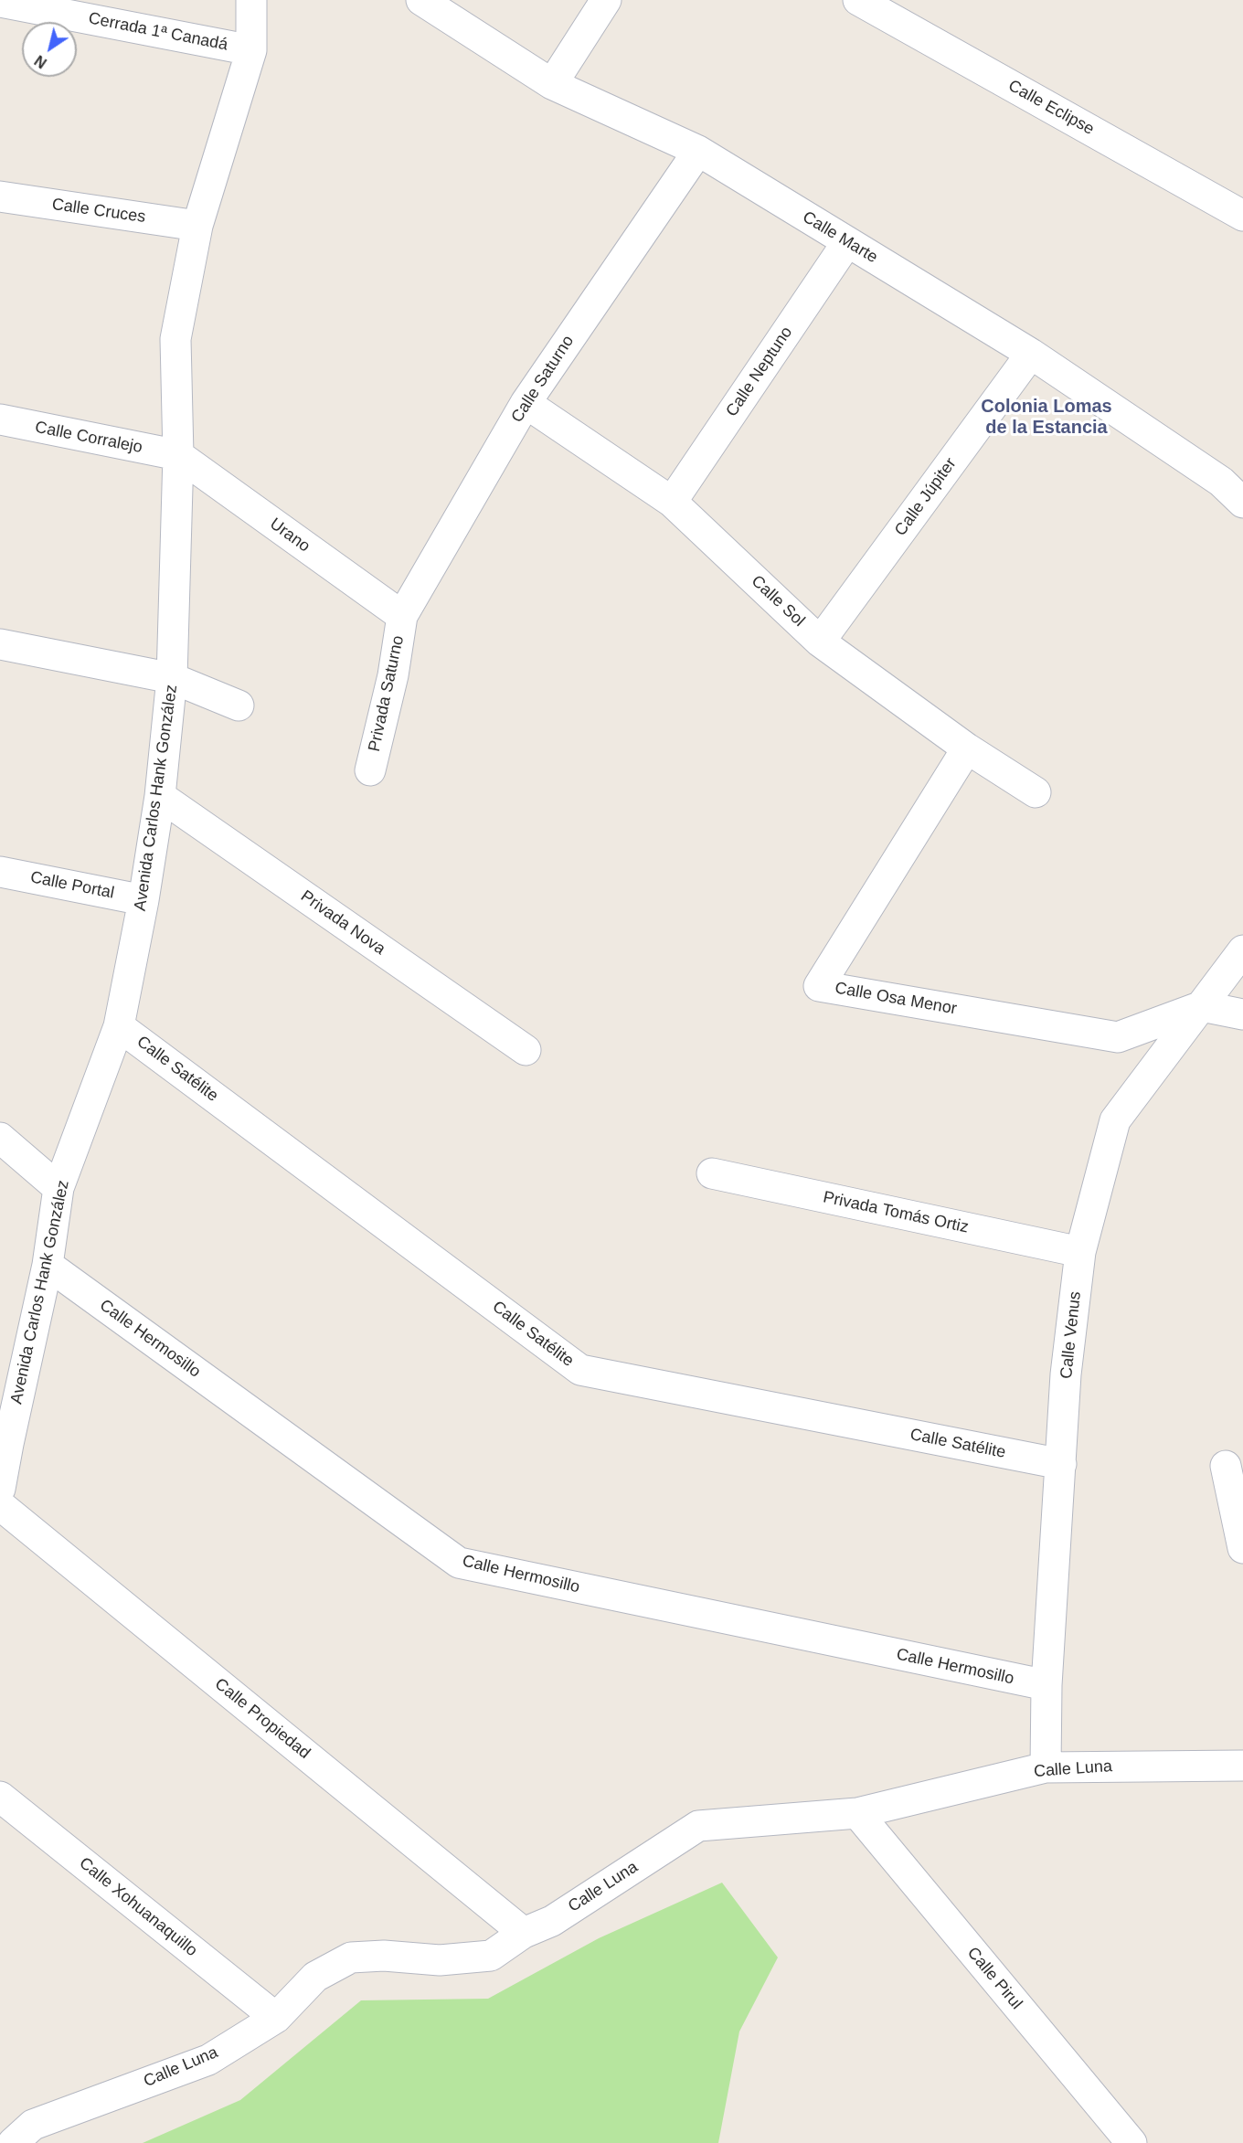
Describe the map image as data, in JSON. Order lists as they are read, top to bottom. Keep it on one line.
{"streets":{"street":["Cerrada 1ª Canadá","Calle Eclipse","Calle Cruces","Calle Marte","Calle Neptuno","Calle Saturno","Calle Corralejo","Calle Júpiter","Urano","Calle Sol","Privada Saturno","Avenida Carlos Hank González","Calle Portal","Privada Nova","Calle Osa Menor","Calle Satélite","Privada Tomás Ortiz","Calle Venus","Calle Hermosillo","Calle Propiedad","Calle Luna","Calle Xohuanaquillo","Calle Pirul"]},"crossings":[["Cerrada 1ª Canadá","Avenida Carlos Hank González"],["Calle Cruces","Avenida Carlos Hank González"],["Calle Marte","Calle Neptuno"],["Calle Marte","Calle Saturno"],["Calle Marte","Calle Júpiter"],["Calle Neptuno","Calle Sol"],["Calle Saturno","Urano"],["Calle Saturno","Calle Sol"],["Calle Saturno","Privada Saturno"],["Calle Corralejo","Urano"],["Calle Corralejo","Avenida Carlos Hank González"],["Calle Júpiter","Calle Sol"],["Urano","Privada Saturno"],["Urano","Avenida Carlos Hank González"],["Calle Sol","Calle Osa Menor"],["Avenida Carlos Hank González","Calle Portal"],["Avenida Carlos Hank González","Privada Nova"],["Avenida Carlos Hank González","Calle Satélite"],["Avenida Carlos Hank González","Calle Hermosillo"],["Calle Osa Menor","Calle Venus"],["Calle Satélite","Calle Venus"],["Privada Tomás Ortiz","Calle Venus"],["Calle Venus","Calle Hermosillo"],["Calle Venus","Calle Luna"],["Calle Propiedad","Calle Luna"],["Calle Luna","Calle Xohuanaquillo"],["Calle Luna","Calle Pirul"]],"districts":["Colonia Lomas de la Estancia"],"north":"bottom left"}
